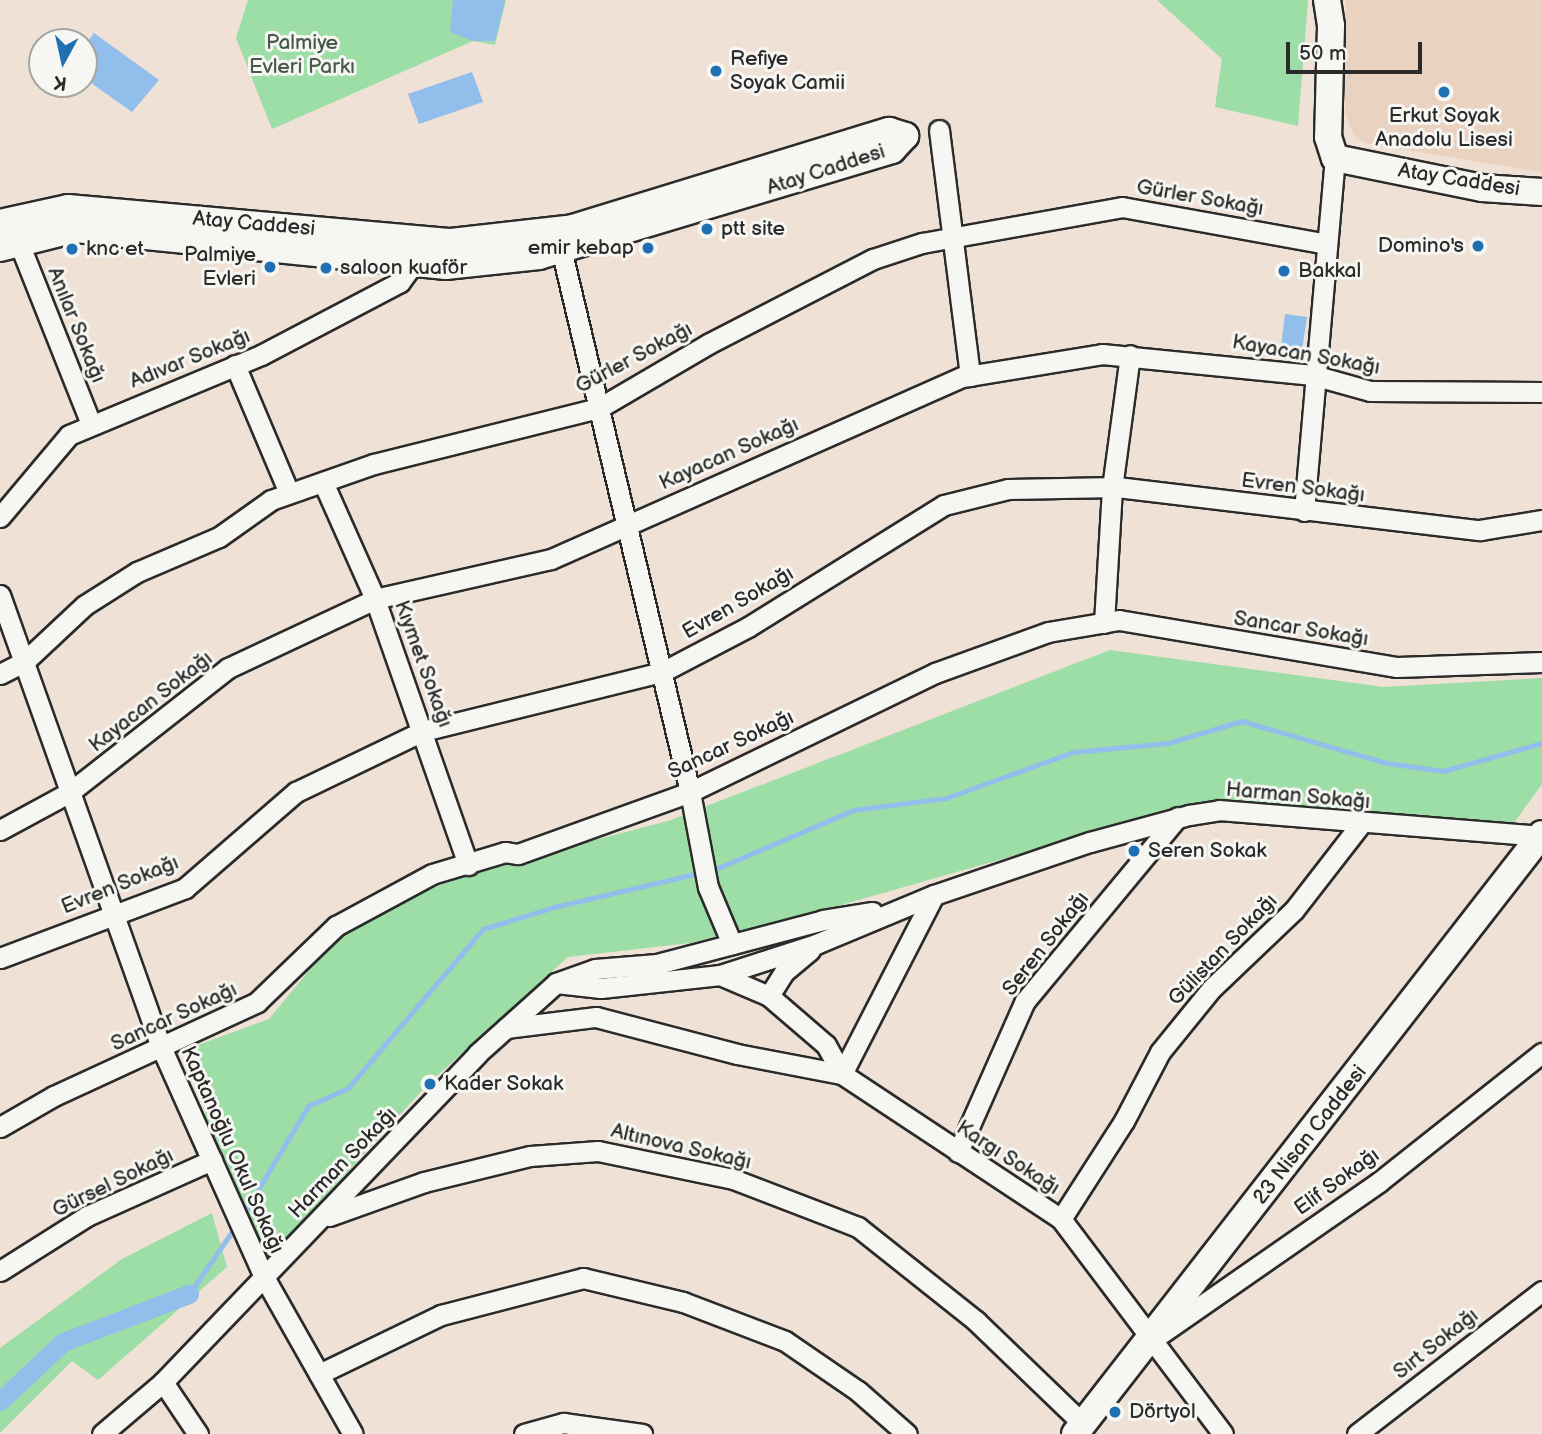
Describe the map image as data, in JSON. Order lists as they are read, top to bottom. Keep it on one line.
{"streets":{"main road":["Atay Caddesi","23 Nisan Caddesi"],"street":["Gürler Sokağı","Anılar Sokağı","Kayacan Sokağı","Adıvar Sokağı","Evren Sokağı","Sancar Sokağı","Kıymet Sokağı","Harman Sokağı","Seren Sokağı","Gülistan Sokağı","Altınova Sokağı","Kaptanoğlu Okul Sokağı","Kargı Sokağı","Elif Sokağı","Gürsel Sokağı","Sırt Sokağı"]},"crossings":[["Atay Caddesi","Anılar Sokağı"],["Atay Caddesi","Adıvar Sokağı"],["Gürler Sokağı","Kıymet Sokağı"],["Gürler Sokağı","Kaptanoğlu Okul Sokağı"],["Anılar Sokağı","Adıvar Sokağı"],["Kayacan Sokağı","Kıymet Sokağı"],["Kayacan Sokağı","Kaptanoğlu Okul Sokağı"],["Evren Sokağı","Kıymet Sokağı"],["Evren Sokağı","Kaptanoğlu Okul Sokağı"],["Sancar Sokağı","Kıymet Sokağı"],["Sancar Sokağı","Kaptanoğlu Okul Sokağı"],["Harman Sokağı","Seren Sokağı"],["Harman Sokağı","Gülistan Sokağı"],["Harman Sokağı","23 Nisan Caddesi"],["Harman Sokağı","Altınova Sokağı"],["Harman Sokağı","Kaptanoğlu Okul Sokağı"],["Harman Sokağı","Kargı Sokağı"],["Seren Sokağı","Kargı Sokağı"],["Gülistan Sokağı","Kargı Sokağı"],["23 Nisan Caddesi","Altınova Sokağı"],["23 Nisan Caddesi","Kargı Sokağı"],["23 Nisan Caddesi","Elif Sokağı"],["Kaptanoğlu Okul Sokağı","Gürsel Sokağı"],["Kargı Sokağı","Elif Sokağı"]],"parks":["Palmiye Evleri Parkı"],"places":["Refiye Soyak Camii","Erkut Soyak Anadolu Lisesi","ptt site","Domino's","emir kebap","knc et","Palmiye Evleri","saloon kuaför","Bakkal","Seren Sokak","Kader Sokak","Dörtyol"],"scale_bar":"50 m","north":"bottom"}
